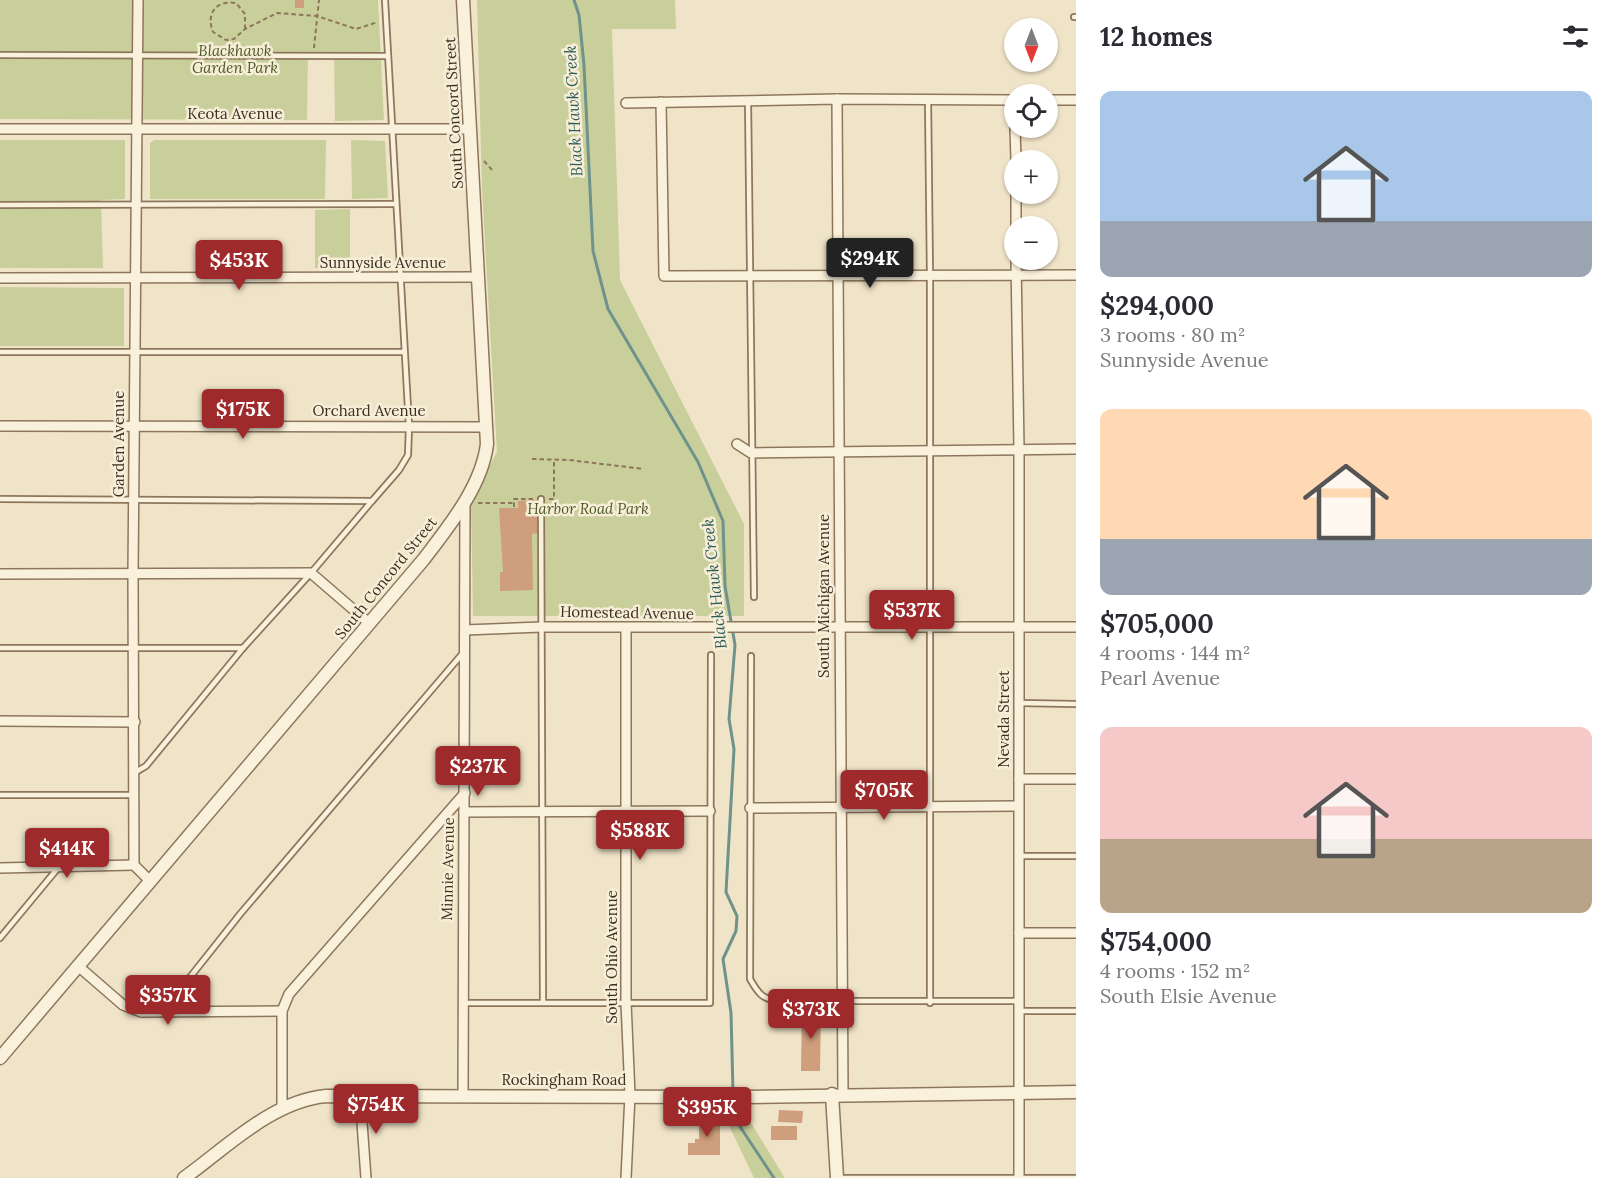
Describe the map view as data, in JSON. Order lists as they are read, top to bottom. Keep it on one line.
{"streets":{"street":["South Concord Street","Keota Avenue","Sunnyside Avenue","Orchard Avenue","Garden Avenue","South Michigan Avenue","Homestead Avenue","Nevada Street","Minnie Avenue","South Ohio Avenue","Rockingham Road"]},"crossings":[["South Concord Street","Keota Avenue"],["South Concord Street","Sunnyside Avenue"],["South Concord Street","Orchard Avenue"],["South Concord Street","Minnie Avenue"],["Keota Avenue","Garden Avenue"],["Sunnyside Avenue","Garden Avenue"],["Orchard Avenue","Garden Avenue"],["South Michigan Avenue","Homestead Avenue"],["South Michigan Avenue","Rockingham Road"],["Homestead Avenue","Nevada Street"],["Homestead Avenue","Minnie Avenue"],["Homestead Avenue","South Ohio Avenue"],["Nevada Street","Rockingham Road"],["Minnie Avenue","Rockingham Road"],["South Ohio Avenue","Rockingham Road"]],"water":["Black Hawk Creek"],"parks":["Blackhawk Garden Park","Harbor Road Park"],"north":"bottom","page":{"heading":"12 homes","map_buttons":["+","−"],"list":[{"name":"$294,000","note":"3 rooms · 80 m² · Sunnyside Avenue"},{"name":"$705,000","note":"4 rooms · 144 m² · Pearl Avenue"},{"name":"$754,000","note":"4 rooms · 152 m² · South Elsie Avenue"}],"price":["$294K","$453K","$175K","$537K","$237K","$705K","$588K","$414K","$357K","$373K","$754K","$395K"]}}
